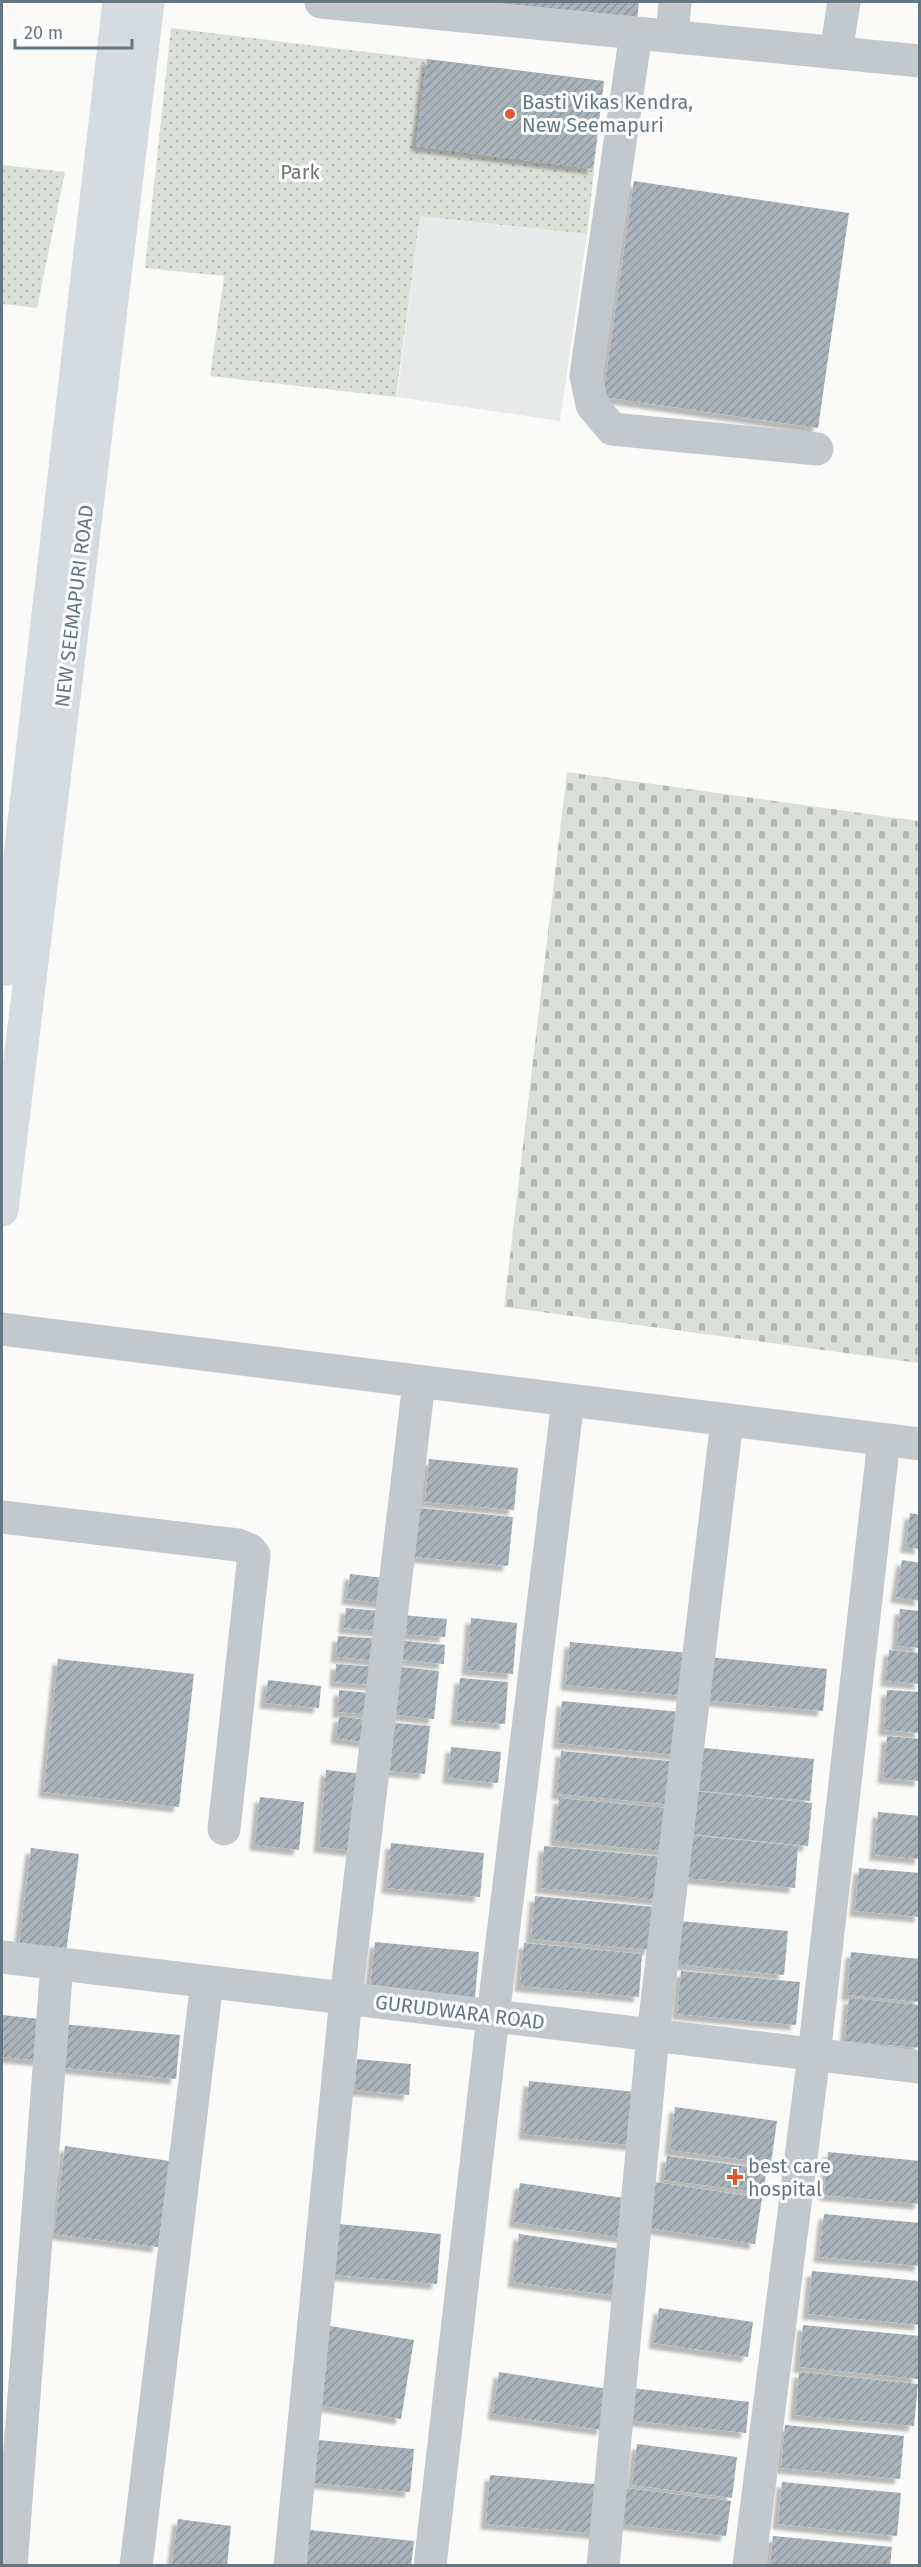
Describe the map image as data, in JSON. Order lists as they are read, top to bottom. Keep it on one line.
{"streets":{"main road":["NEW SEEMAPURI ROAD"],"street":["GURUDWARA ROAD"]},"parks":["Park"],"places":{"other":["Basti Vikas Kendra, New Seemapuri"],"health":["best care hospital"]},"scale_bar":"20 m"}
